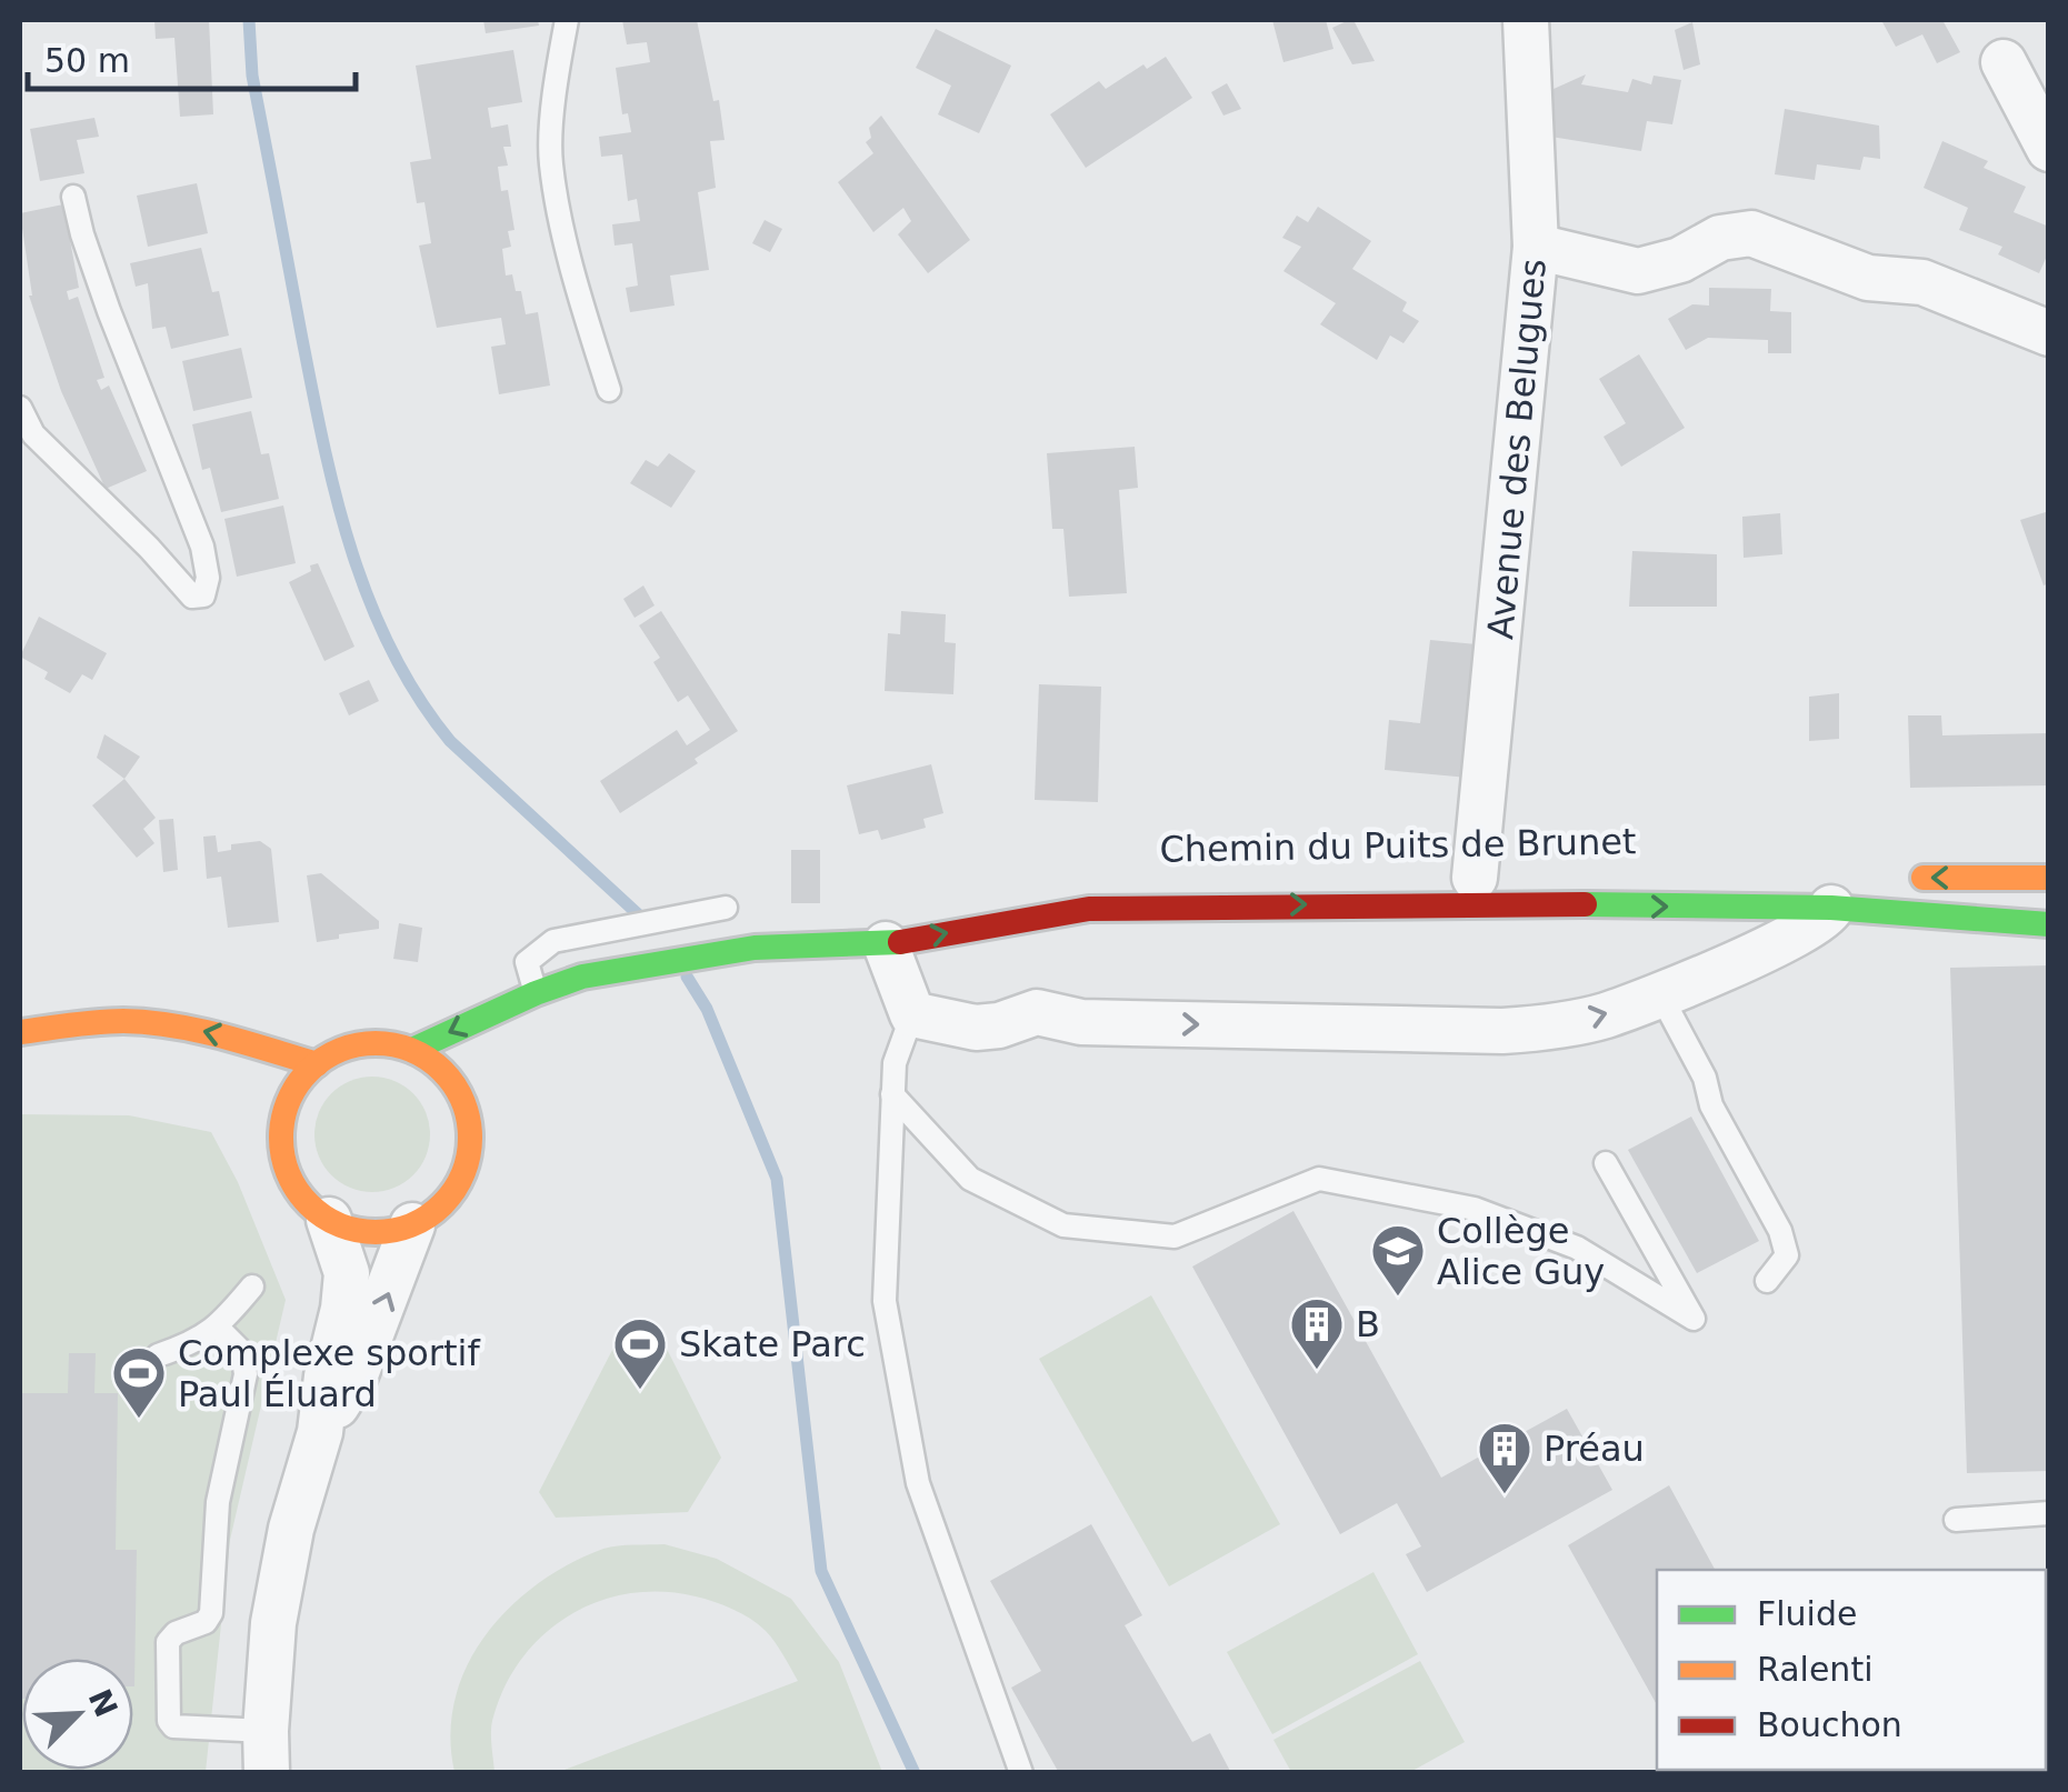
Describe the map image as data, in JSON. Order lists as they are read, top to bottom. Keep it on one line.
{"streets":{"street":["Avenue des Belugues","Chemin du Puits de Brunet"]},"places":{"school or university":["Collège Alice Guy"],"building":["B","Préau"],"sports":["Skate Parc","Complexe sportif Paul Éluard"]},"legend":["Fluide","Ralenti","Bouchon"],"scale_bar":"50 m","north":"top right"}
